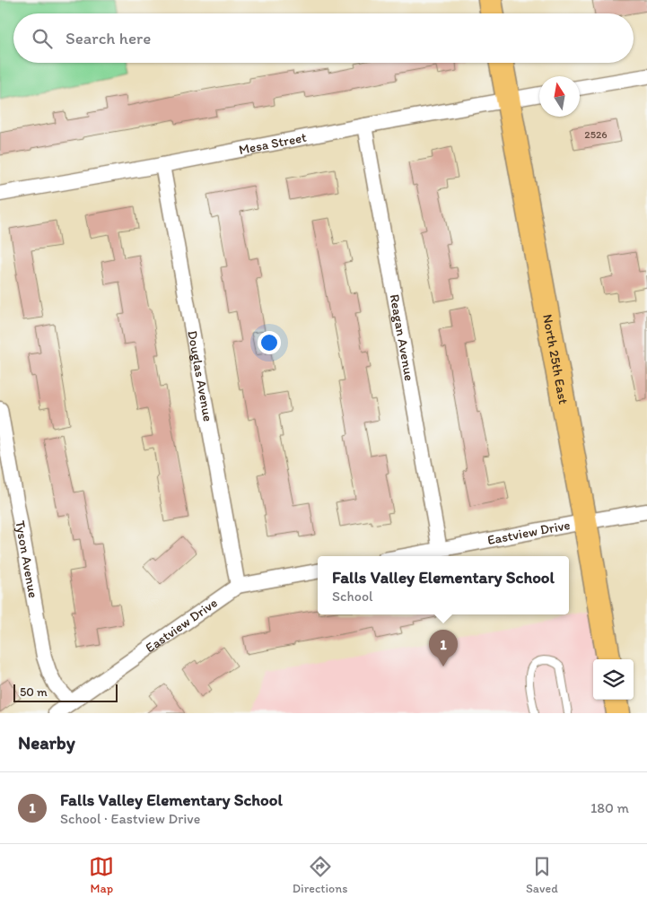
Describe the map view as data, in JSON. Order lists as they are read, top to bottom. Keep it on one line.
{"streets":{"main road":["North 25th East"],"street":["Mesa Street","Reagan Avenue","Douglas Avenue","Eastview Drive","Tyson Avenue"]},"crossings":[["Mesa Street","Reagan Avenue"],["Mesa Street","North 25th East"],["Mesa Street","Douglas Avenue"],["Reagan Avenue","Eastview Drive"],["North 25th East","Eastview Drive"],["Douglas Avenue","Eastview Drive"],["Eastview Drive","Tyson Avenue"]],"house_numbers":["2526"],"scale_bar":"50 m","north":"top","page":{"search":"Search here","popup":["Falls Valley Elementary School","School"],"pins":"1","scale":"50 m","heading":"Nearby","list":[{"mark":"1","name":"Falls Valley Elementary School","note":"School · Eastview Drive","value":"180 m"}],"nav":["Map","Directions","Saved"]}}
